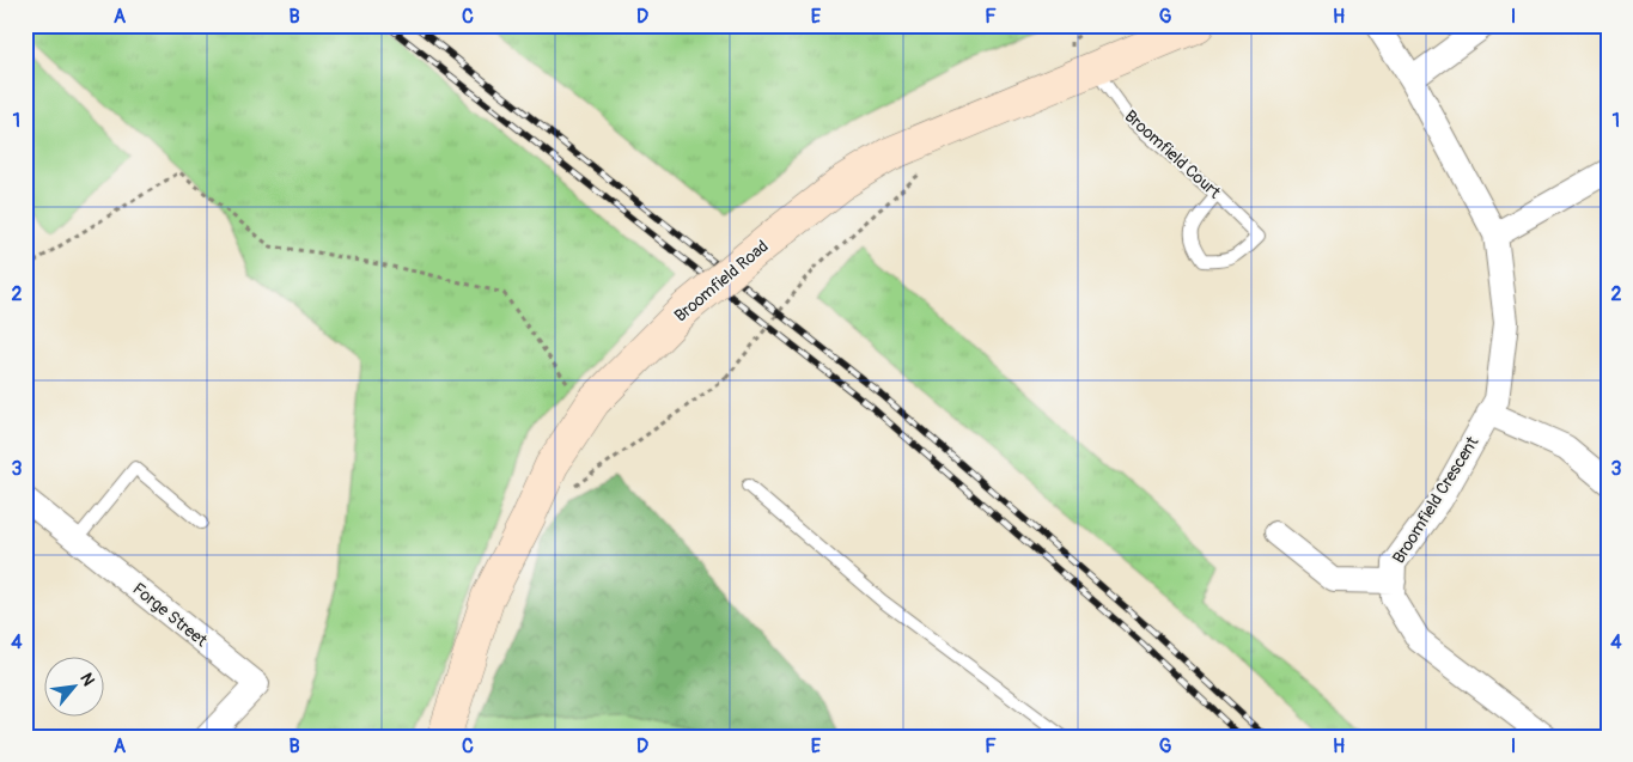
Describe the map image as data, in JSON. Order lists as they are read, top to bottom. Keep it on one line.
{"streets":{"street":["Broomfield Road","Broomfield Crescent","Forge Street"],"lane":["Broomfield Court"]},"crossings":[["Broomfield Court","Broomfield Road"]],"north":"top right","grid":{"columns":["A","B","C","D","E","F","G","H","I"],"rows":["1","2","3","4"]}}
